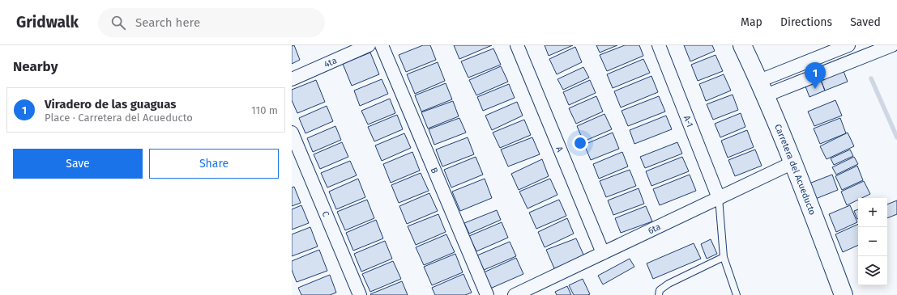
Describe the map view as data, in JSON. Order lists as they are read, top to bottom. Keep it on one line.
{"streets":{"street":["4ta","A-1","A","Carretera del Acueducto","B","C","6ta"]},"crossings":[["A-1","6ta"],["A","6ta"],["Carretera del Acueducto","6ta"]],"page":{"header":"Gridwalk","search":"Search here","nav":["Map","Directions","Saved"],"heading":"Nearby","pins":"1","list":[{"mark":"1","name":"Viradero de las guaguas","note":"Place · Carretera del Acueducto","value":"110 m"}],"buttons":["Save","Share"],"map_buttons":["+","−"]}}
